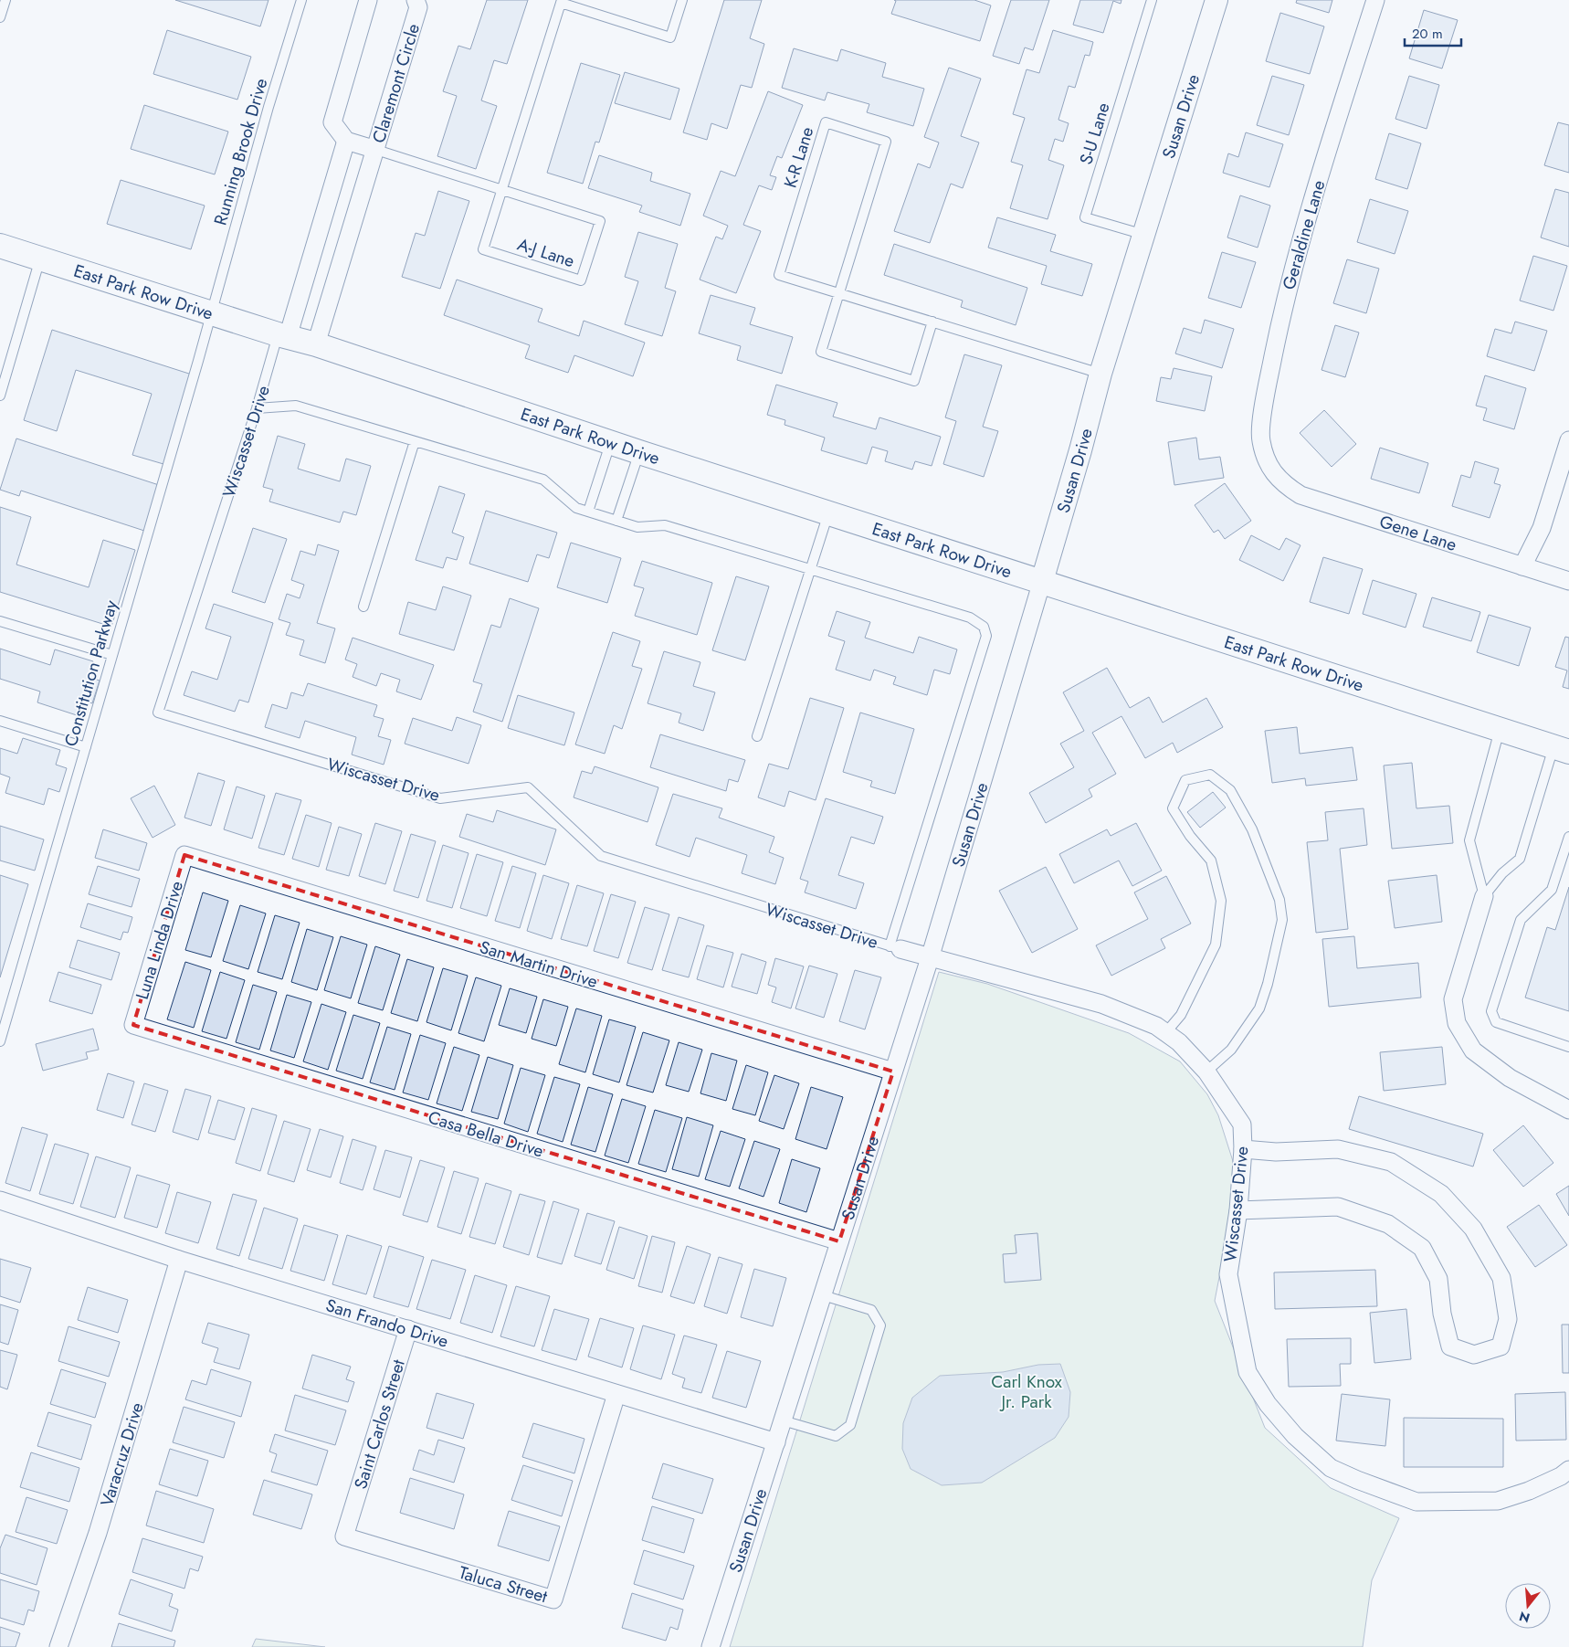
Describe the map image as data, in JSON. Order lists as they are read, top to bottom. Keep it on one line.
{"streets":{"main road":["East Park Row Drive"],"street":["Claremont Circle","Susan Drive","Geraldine Lane","Wiscasset Drive","Gene Lane","Luna Linda Drive","San Martin Drive","Casa Bella Drive","San Frando Drive","Saint Carlos Street","Varacruz Drive","Taluca Street"],"lane":["S-U Lane","Running Brook Drive","K-R Lane","A-J Lane","Constitution Parkway"]},"crossings":[["Claremont Circle","A-J Lane"],["Susan Drive","S-U Lane"],["Susan Drive","K-R Lane"],["Susan Drive","East Park Row Drive"],["Susan Drive","Wiscasset Drive"],["Susan Drive","San Martin Drive"],["Susan Drive","Casa Bella Drive"],["Susan Drive","San Frando Drive"],["Running Brook Drive","East Park Row Drive"],["Running Brook Drive","Constitution Parkway"],["Geraldine Lane","Gene Lane"],["East Park Row Drive","Wiscasset Drive"],["East Park Row Drive","Constitution Parkway"],["Luna Linda Drive","San Martin Drive"],["Luna Linda Drive","Casa Bella Drive"],["San Frando Drive","Saint Carlos Street"],["San Frando Drive","Varacruz Drive"],["San Frando Drive","Taluca Street"],["Saint Carlos Street","Taluca Street"]],"parks":["Carl Knox Jr. Park"],"scale_bar":"20 m","north":"bottom"}
